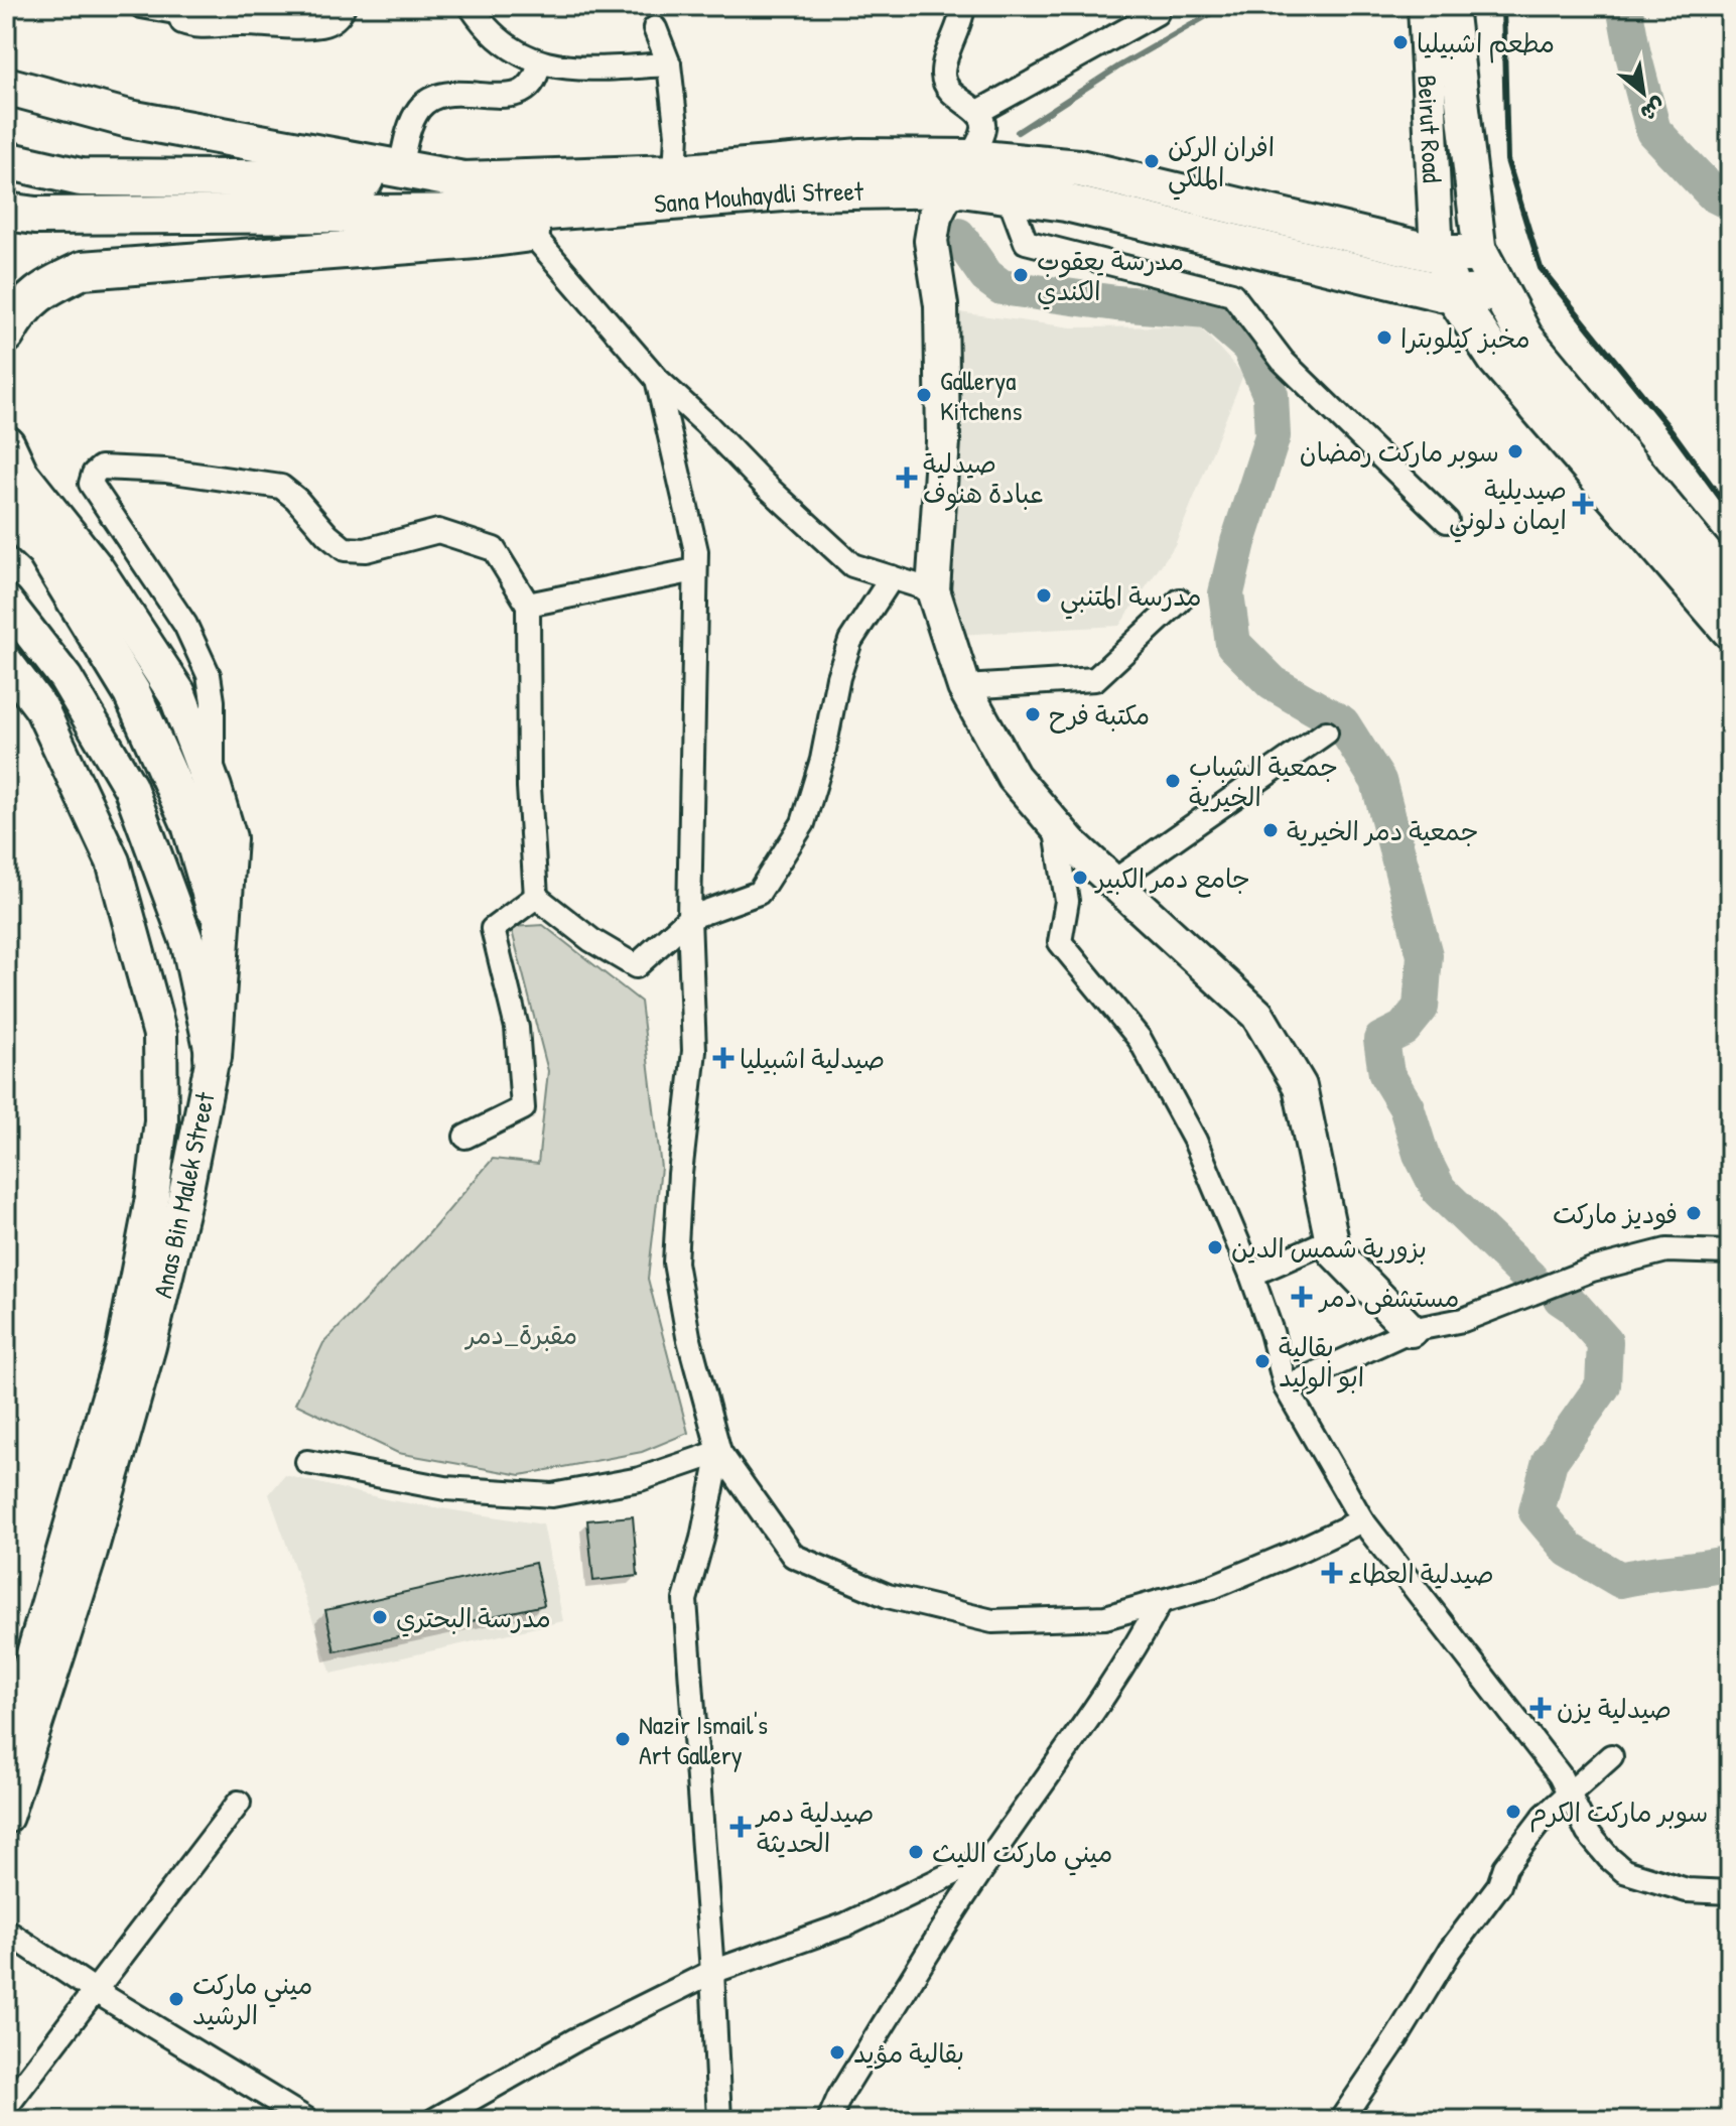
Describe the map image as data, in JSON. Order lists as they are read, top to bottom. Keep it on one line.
{"streets":{"main road":["Beirut Road","Sana Mouhaydli Street","Anas Bin Malek Street"]},"parks":["مقبرة_دمر"],"places":{"other":["مطعم اشبيليا","افران الركن الملكي","مدرسة يعقوب الكندي","مخبز كيلوبترا","Gallerya Kitchens","سوبر ماركت رمضان","مدرسة المتنبي","مكتبة فرح","جمعية الشباب الخيرية","جمعية دمر الخيرية","جامع دمر الكبير","فوديز ماركت","بزورية شمس الدين","بقالية ابو الوليد","مدرسة البحتري","Nazir Ismail's Art Gallery","سوبر ماركت الكرم","ميني ماركت الليث","ميني ماركت الرشيد","بقالية مؤيد"],"health":["صيدلية عبادة هنوف","صيديلية ايمان دلوني","صيدلية اشبيليا","مستشفى دمر","صيدلية العطاء","صيدلية يزن","صيدلية دمر الحديثة"]},"north":"bottom right"}
